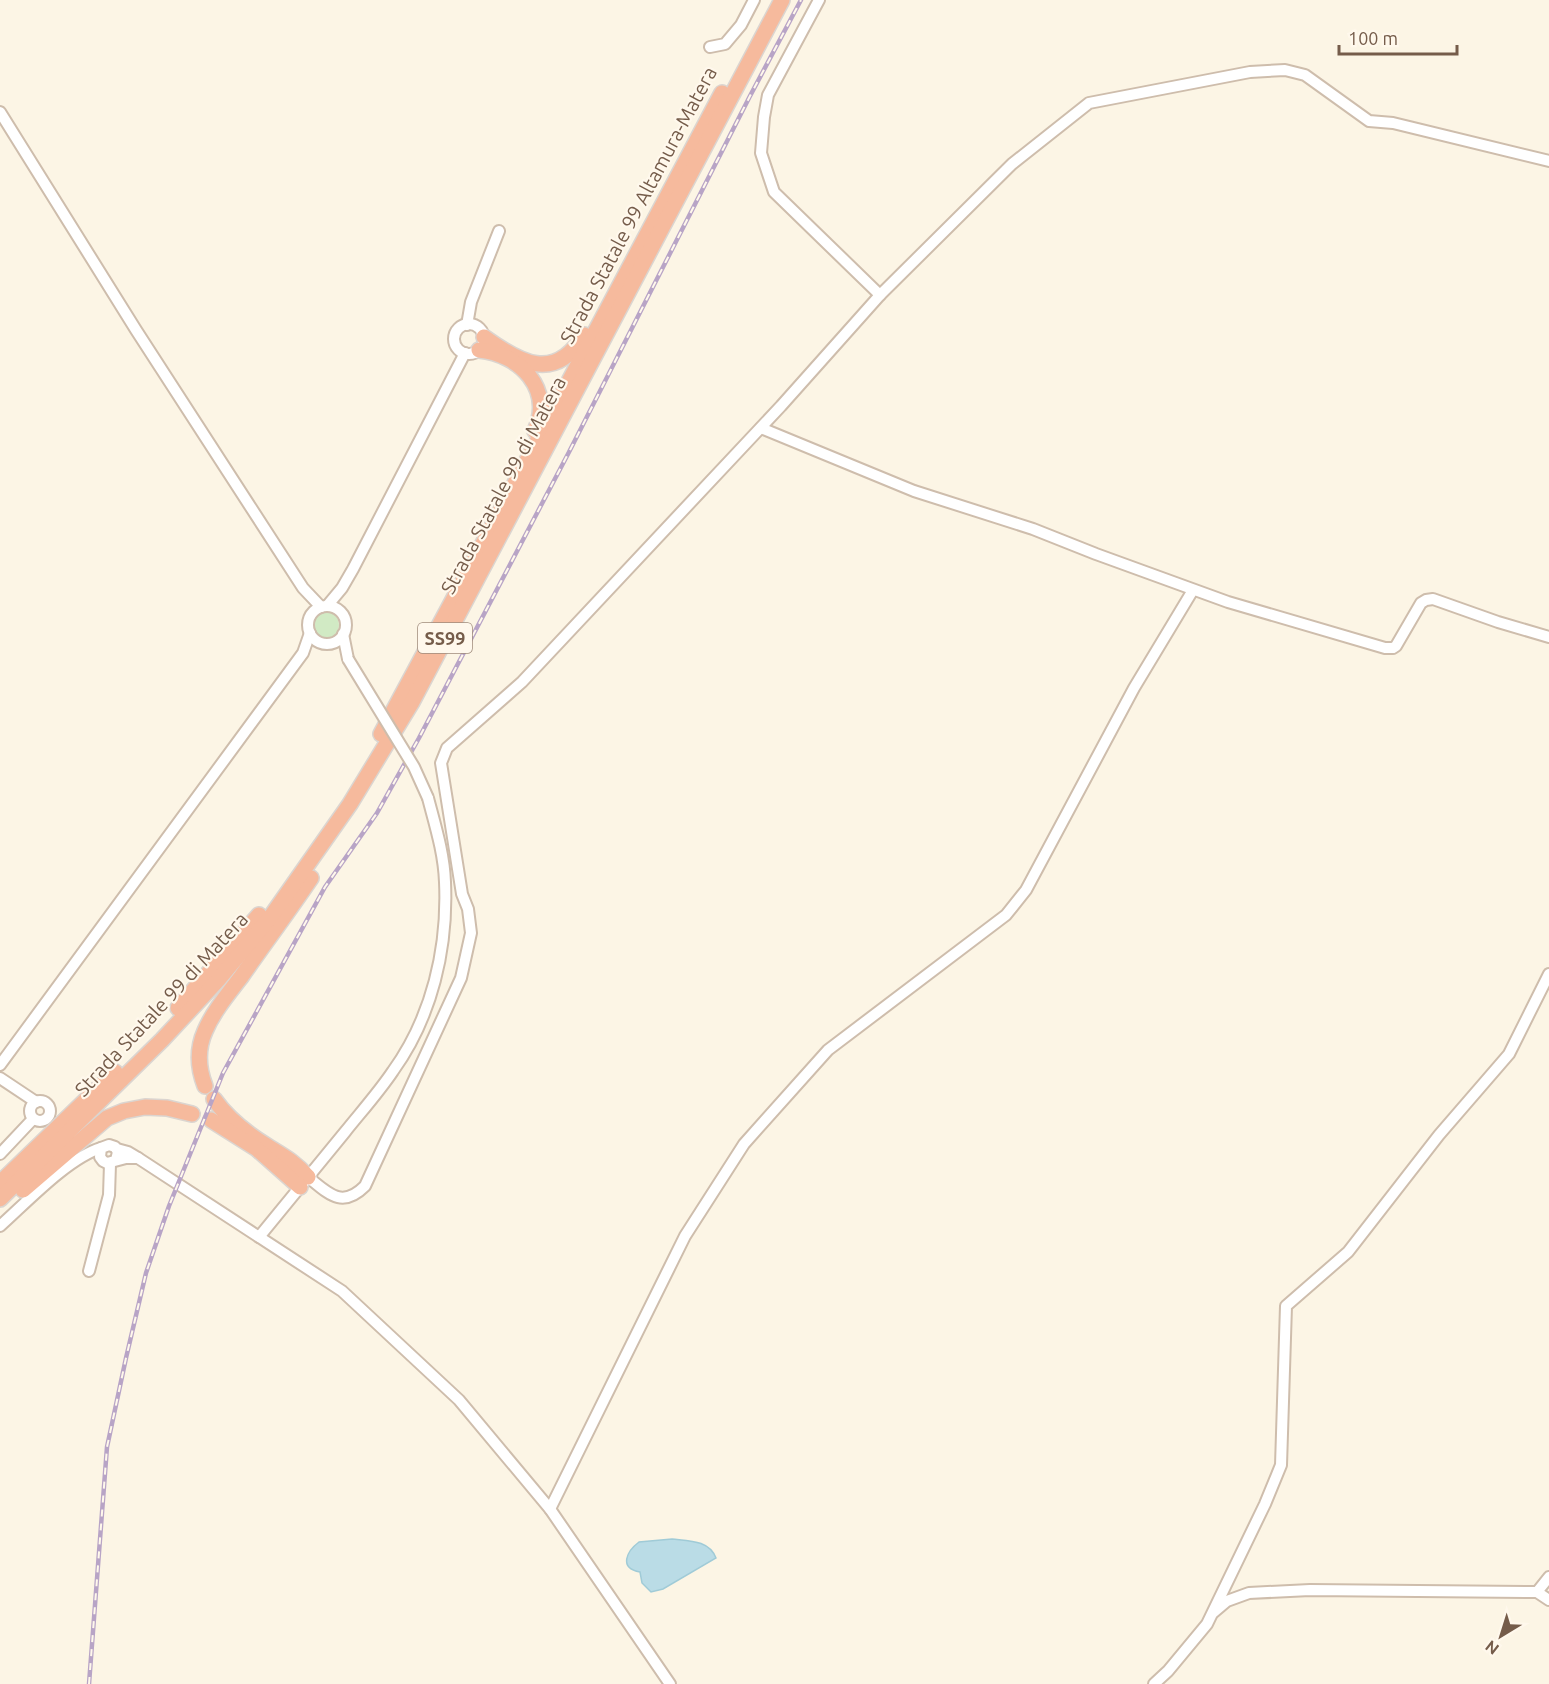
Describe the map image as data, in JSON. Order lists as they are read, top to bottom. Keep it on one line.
{"streets":{"highway":["Strada Statale 99 Altamura-Matera","Strada Statale 99 di Matera","SS99"]},"scale_bar":"100 m","north":"bottom left"}
